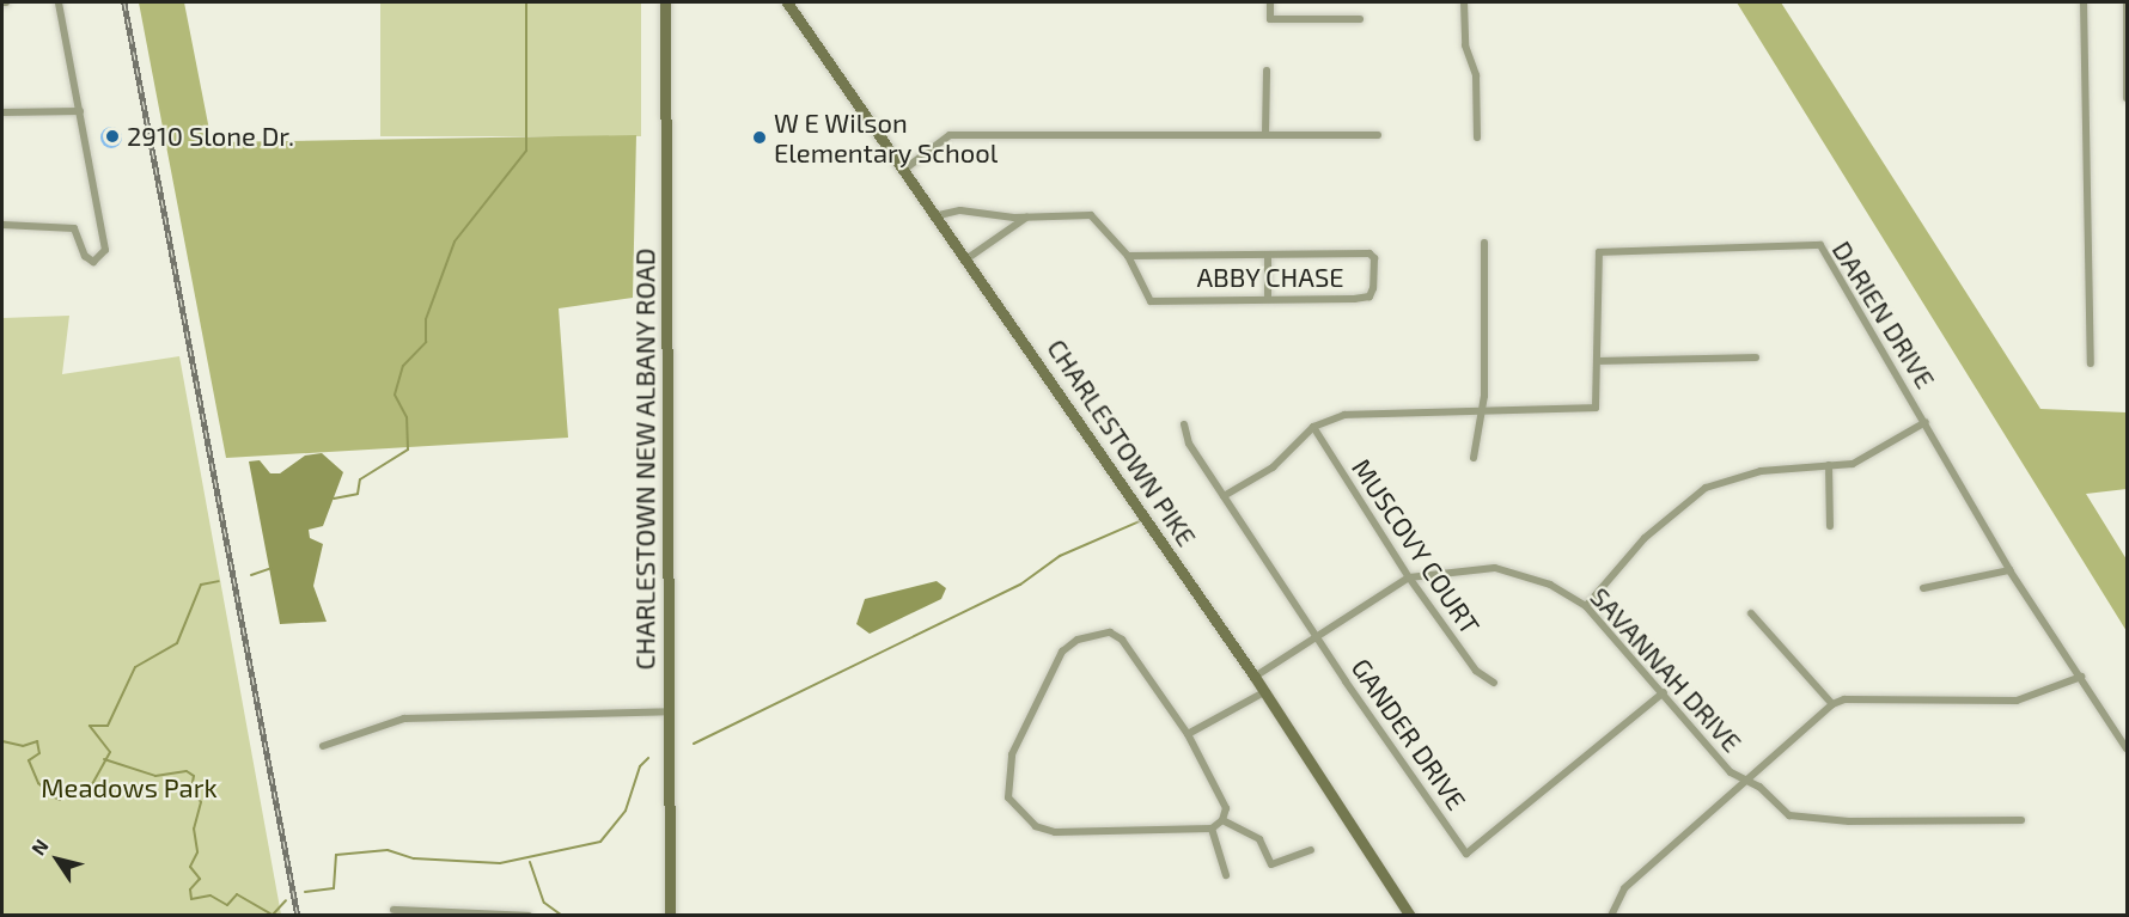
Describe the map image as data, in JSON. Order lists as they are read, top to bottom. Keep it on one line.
{"streets":{"street":["ABBY CHASE","DARIEN DRIVE","CHARLESTOWN PIKE","CHARLESTOWN NEW ALBANY ROAD","MUSCOVY COURT","SAVANNAH DRIVE","GANDER DRIVE"]},"crossings":[["ABBY CHASE","CHARLESTOWN PIKE"],["CHARLESTOWN PIKE","SAVANNAH DRIVE"],["MUSCOVY COURT","SAVANNAH DRIVE"],["SAVANNAH DRIVE","GANDER DRIVE"]],"parks":["Meadows Park"],"places":["2910 Slone Dr.","W E Wilson Elementary School"],"north":"top left"}
